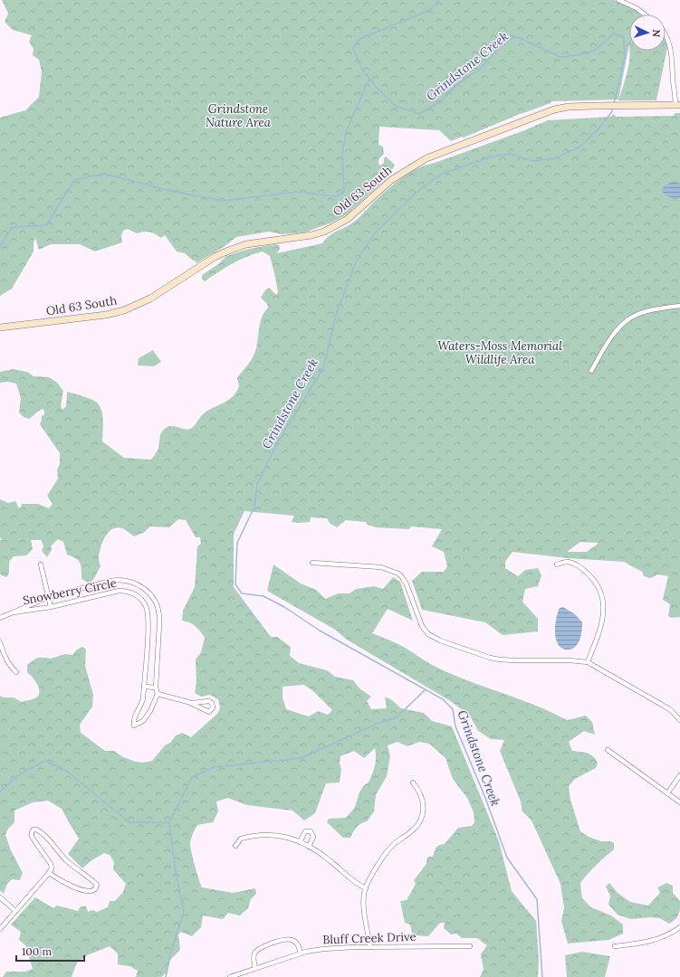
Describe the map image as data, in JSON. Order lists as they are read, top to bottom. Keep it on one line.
{"streets":{"main road":["Old 63 South"],"street":["Snowberry Circle","Bluff Creek Drive"]},"water":["Grindstone Creek"],"parks":["Grindstone Nature Area","Waters-Moss Memorial Wildlife Area"],"scale_bar":"100 m","north":"right"}
